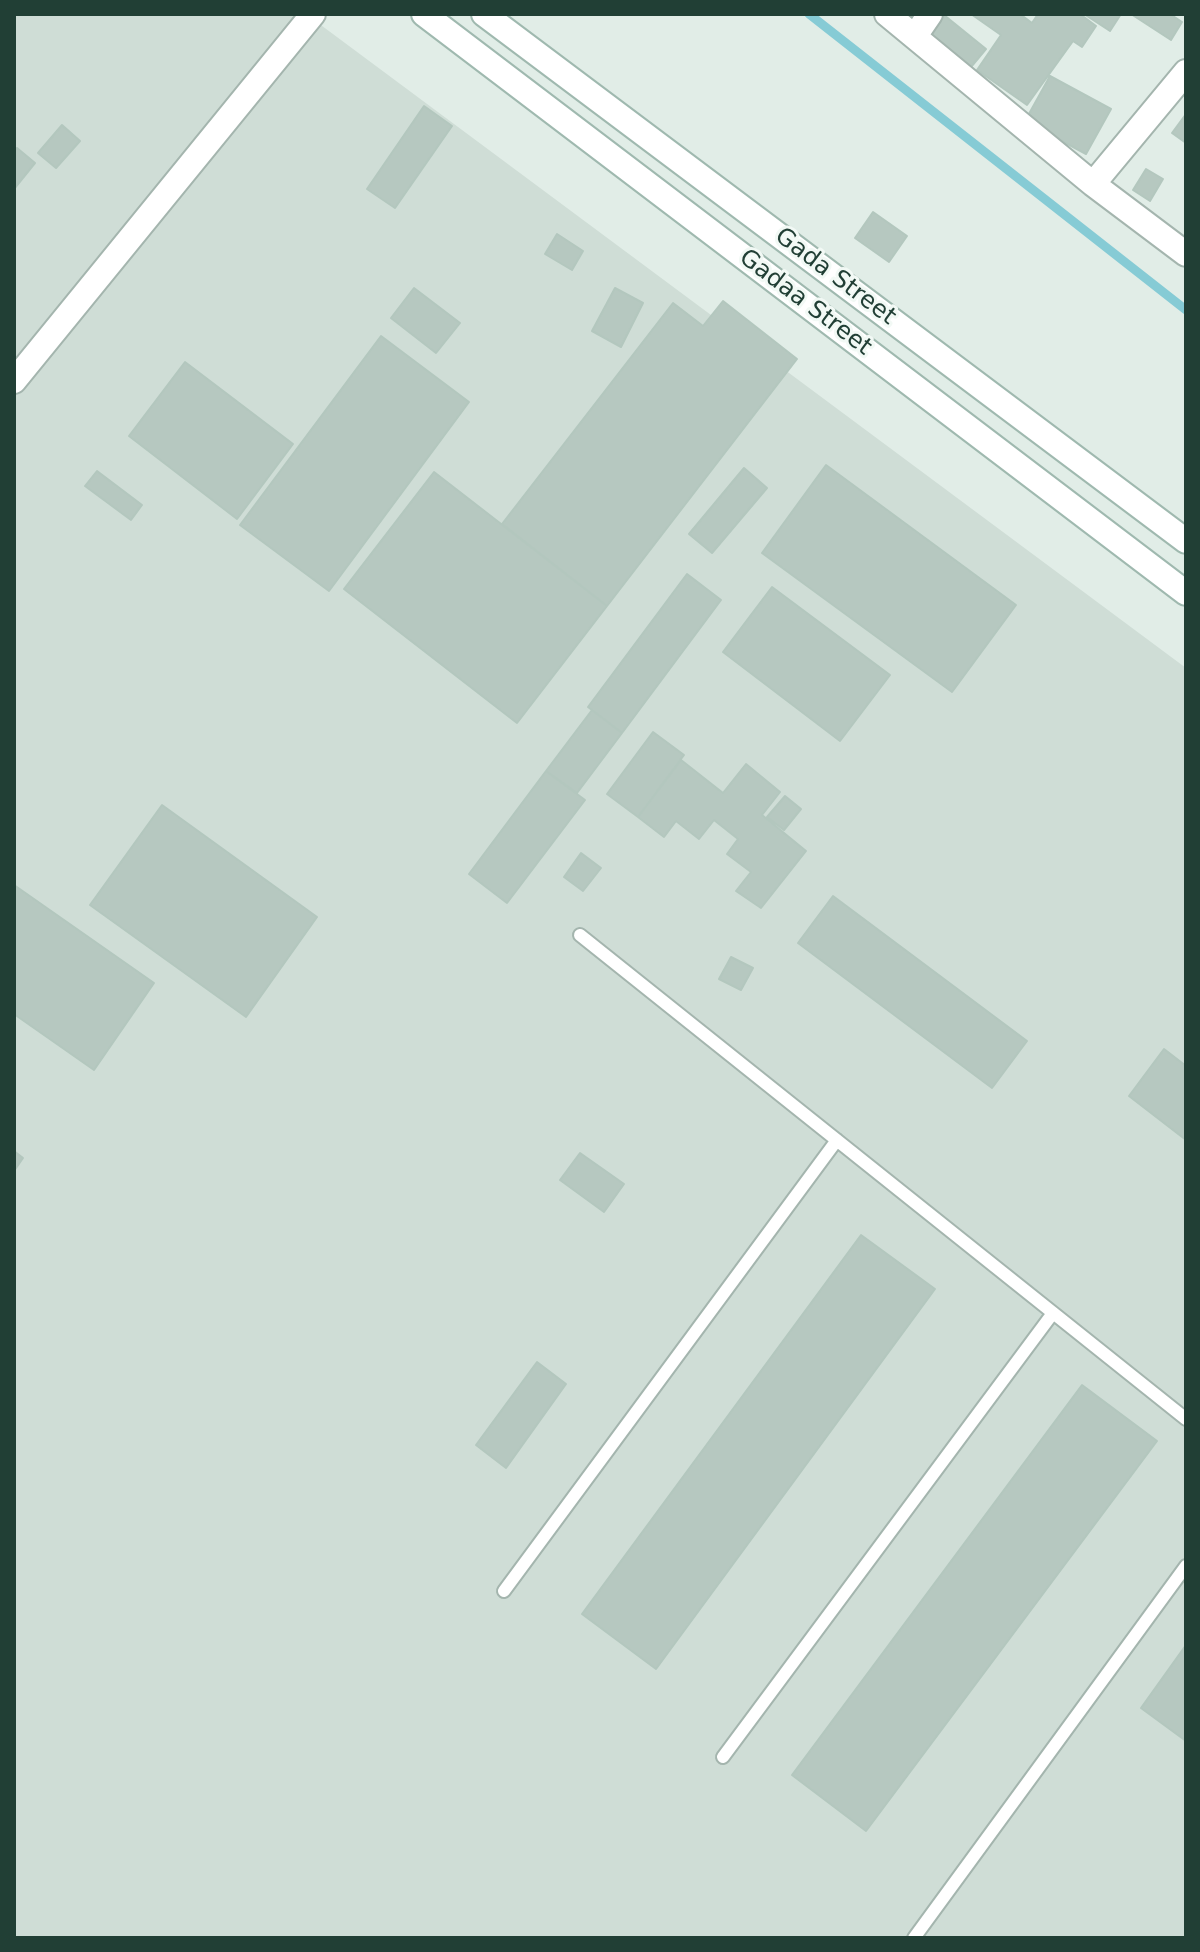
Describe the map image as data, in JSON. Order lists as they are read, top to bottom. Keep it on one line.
{"streets":{"main road":["Gada Street","Gadaa Street"]}}
